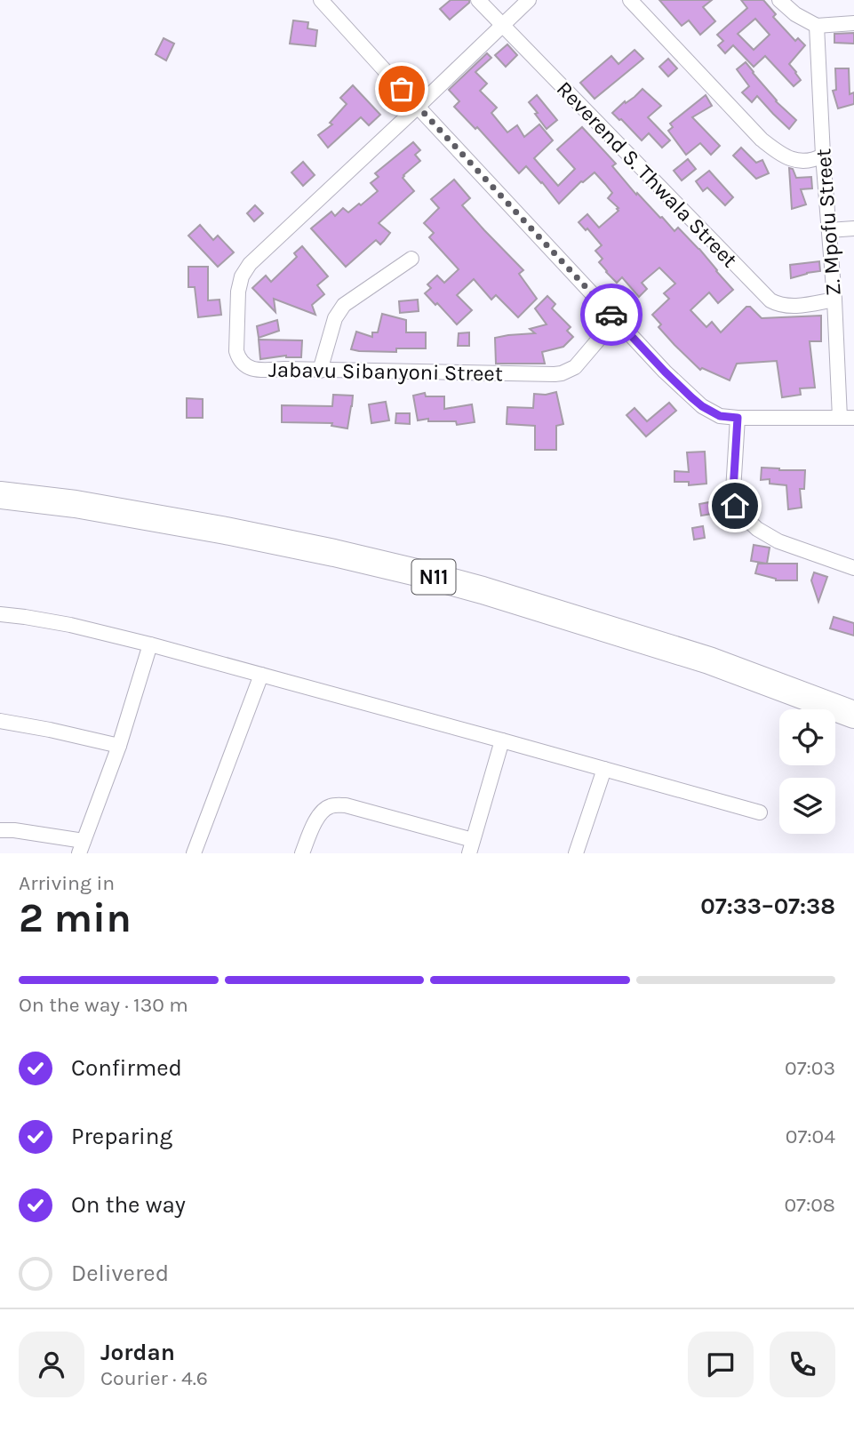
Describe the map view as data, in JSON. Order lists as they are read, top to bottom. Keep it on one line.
{"streets":{"highway":["N11"],"street":["Reverend S. Thwala Street","Z. Mpofu Street","Jabavu Sibanyoni Street"]},"crossings":[["Reverend S. Thwala Street","Z. Mpofu Street"]],"page":{"heading":["2 min","Arriving in","07:33–07:38"],"panel":["Jordan","Courier · 4.6"],"bar":"On the way · 130 m","list":[["Confirmed","07:03"],["Preparing","07:04"],["On the way","07:08"],"Delivered"]}}
